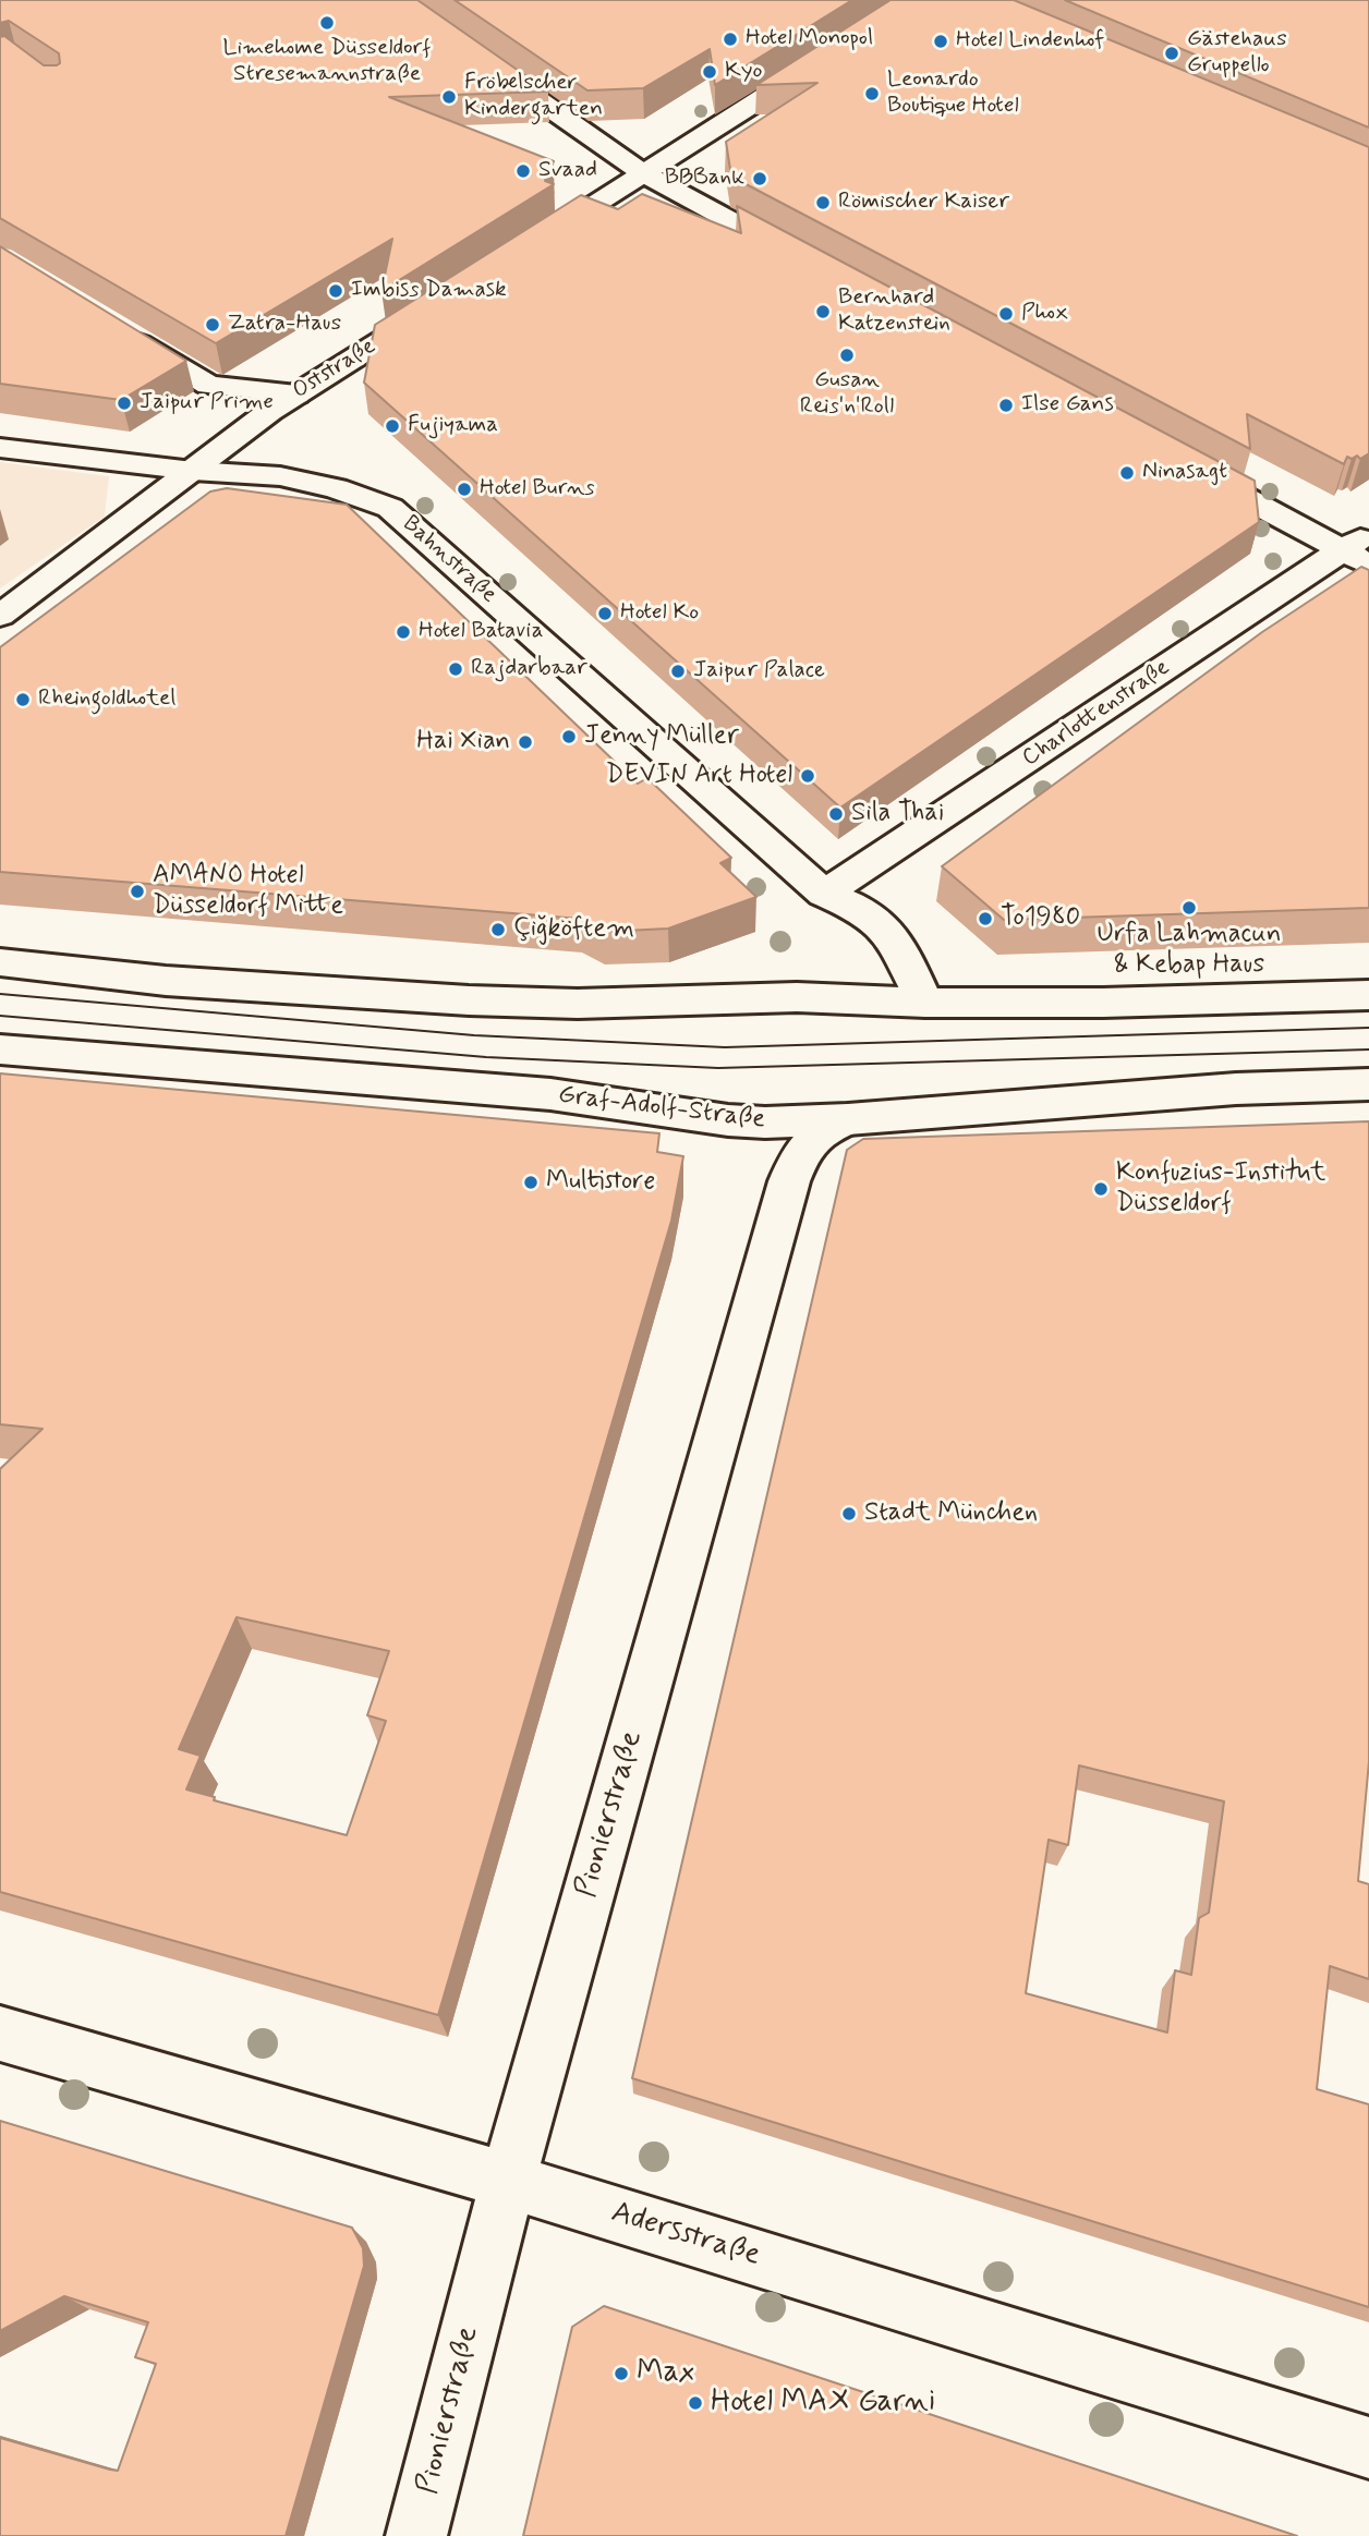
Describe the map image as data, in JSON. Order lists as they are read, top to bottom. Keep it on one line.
{"streets":{"street":["Oststraße","Bahnstraße","Charlottenstraße","Graf-Adolf-Straße","Pionierstraße","Adersstraße"]},"crossings":[["Oststraße","Bahnstraße"],["Bahnstraße","Charlottenstraße"],["Graf-Adolf-Straße","Pionierstraße"],["Pionierstraße","Adersstraße"]],"places":["Limehome Düsseldorf Stresemannstraße","Hotel Monopol","Hotel Lindenhof","Gästehaus Gruppello","Kyo","Leonardo Boutique Hotel","Fröbelscher Kindergarten","Svaad","BBBank","Römischer Kaiser","Imbiss Damask","Bernhard Katzenstein","Phox","Zatra-Haus","Gusan Reis'n'Roll","Jaipur Prime","Ilse Gans","Fujiyama","Ninasagt","Hotel Burns","Hotel Ko","Hotel Batavia","Rajdarbaar","Jaipur Palace","Rheingoldhotel","Jenny Müller","Hai Xian","DEVIN Art Hotel","Sila Thai","AMANO Hotel Düsseldorf Mitte","Urfa Lahmacun & Kebap Haus","To1980","Çiğköftem","Multistore","Konfuzius-Institut Düsseldorf","Stadt München","Max","Hotel MAX Garni"]}
